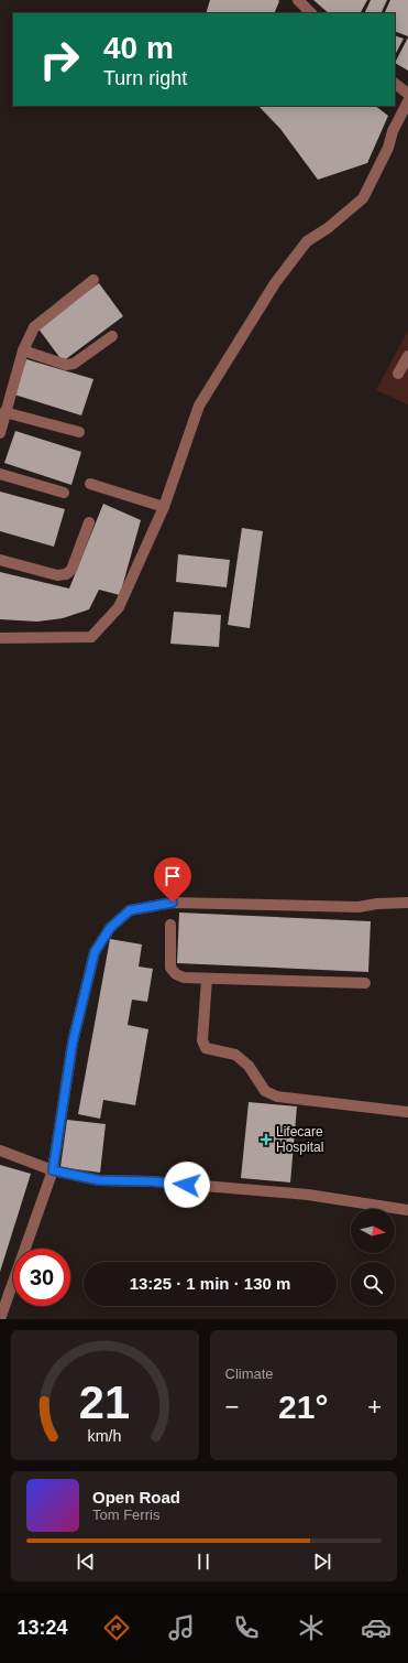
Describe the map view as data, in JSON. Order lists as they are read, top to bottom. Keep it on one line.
{"places":{"health":["Lifecare Hospital"]},"north":"right","page":{"turn":["40 m","Turn right"],"limit":"30","trip":"13:25 · 1 min · 130 m","tile":"Climate","heat":["−","21°","+"],"song":["Open Road","Tom Ferris"],"tabs":"13:24","gauge":["21","km/h"]}}
